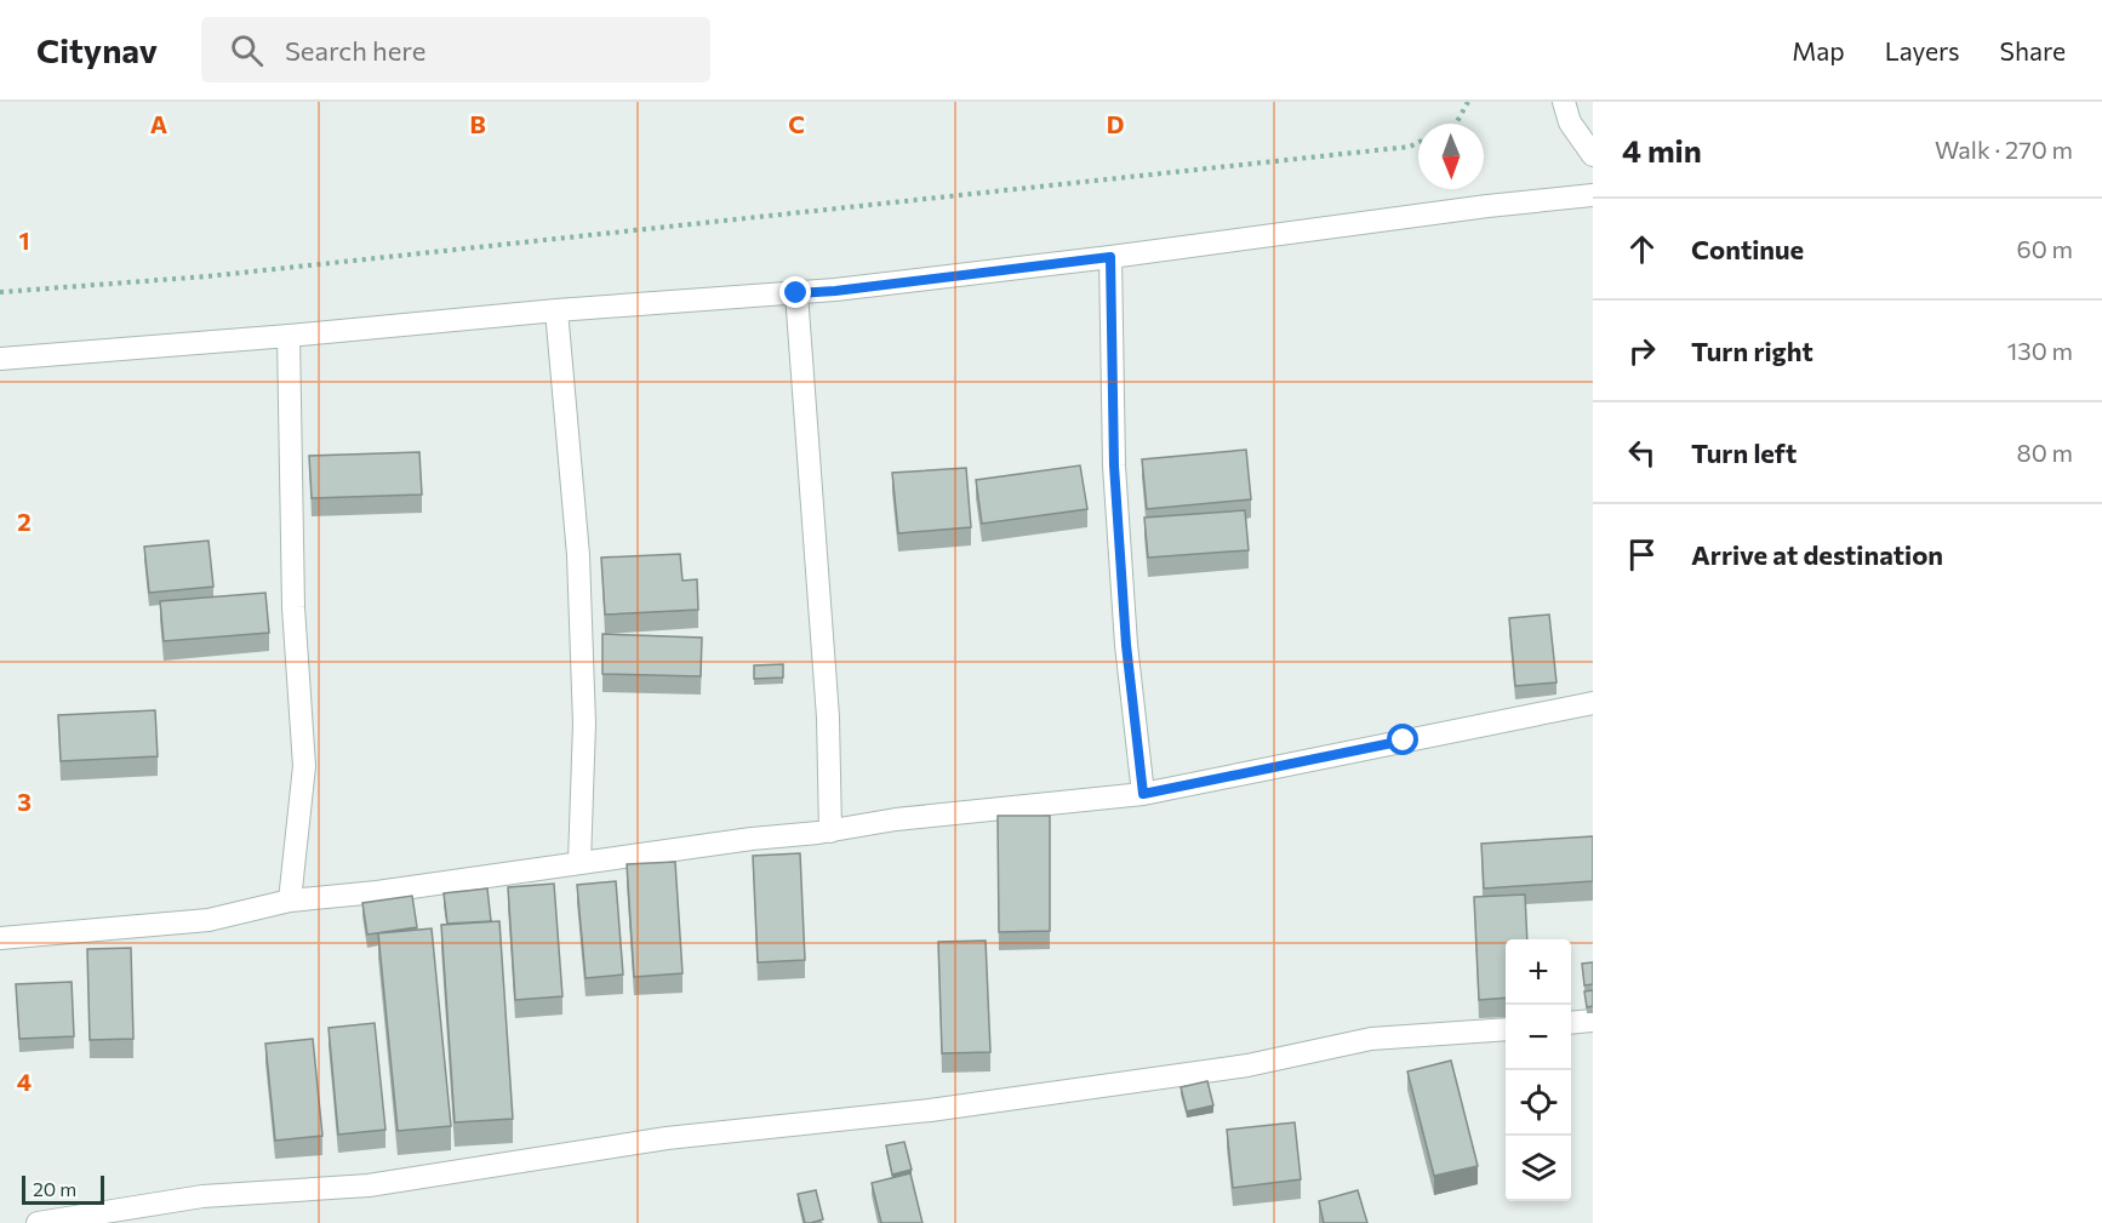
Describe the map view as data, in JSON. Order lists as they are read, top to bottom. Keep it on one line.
{"scale_bar":"20 m","north":"bottom","page":{"header":"Citynav","search":"Search here","nav":["Map","Layers","Share"],"heading":["4 min","Walk · 270 m"],"list":[["Continue","60 m"],["Turn right","130 m"],["Turn left","80 m"],"Arrive at destination"],"map_buttons":["+","−"],"scale":"20 m"},"grid":{"columns":["A","B","C","D"],"rows":["1","2","3","4"]}}
